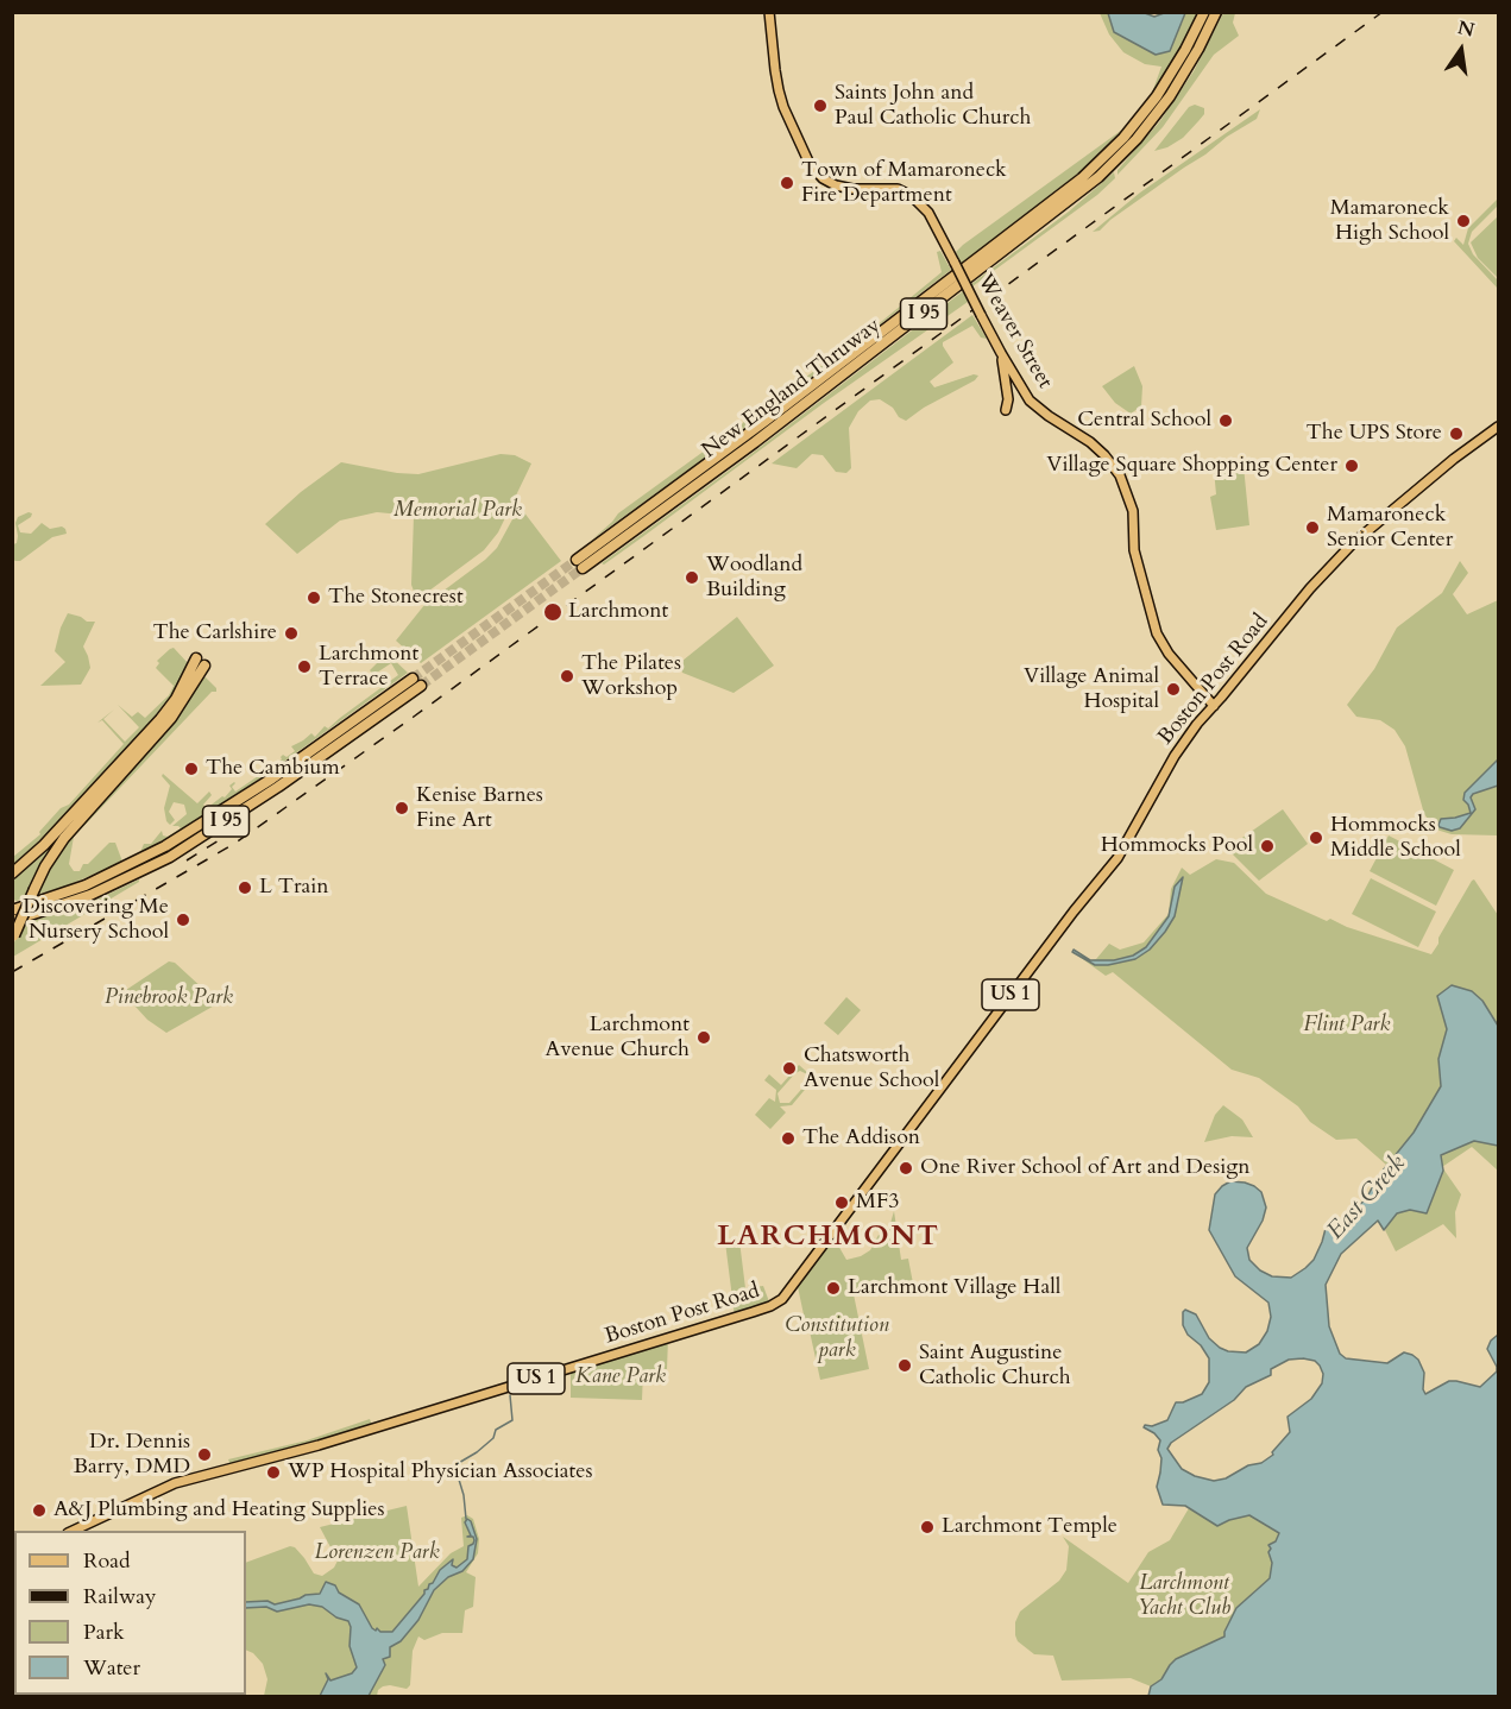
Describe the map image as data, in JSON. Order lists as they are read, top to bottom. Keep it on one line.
{"streets":{"highway":["I 95","New England Thruway"],"main road":["Weaver Street","Boston Post Road","US 1"]},"crossings":[["Weaver Street","Boston Post Road"]],"districts":["LARCHMONT"],"water":["East Creek"],"parks":["Memorial Park","Pinebrook Park","Flint Park","Constitution park","Kane Park","Lorenzen Park","Larchmont Yacht Club"],"places":["Saints John and Paul Catholic Church","Town of Mamaroneck Fire Department","Mamaroneck High School","Central School","The UPS Store","Village Square Shopping Center","Mamaroneck Senior Center","Woodland Building","The Stonecrest","Larchmont","The Carlshire","Larchmont Terrace","The Pilates Workshop","Village Animal Hospital","The Cambium","Kenise Barnes Fine Art","Hommocks Middle School","Hommocks Pool","L Train","Discovering Me Nursery School","Larchmont Avenue Church","Chatsworth Avenue School","The Addison","One River School of Art and Design","MF3","Larchmont Village Hall","Saint Augustine Catholic Church","Dr. Dennis Barry, DMD","WP Hospital Physician Associates","A&J Plumbing and Heating Supplies","Larchmont Temple"],"legend":["Road","Railway","Park","Water"],"north":"top"}
